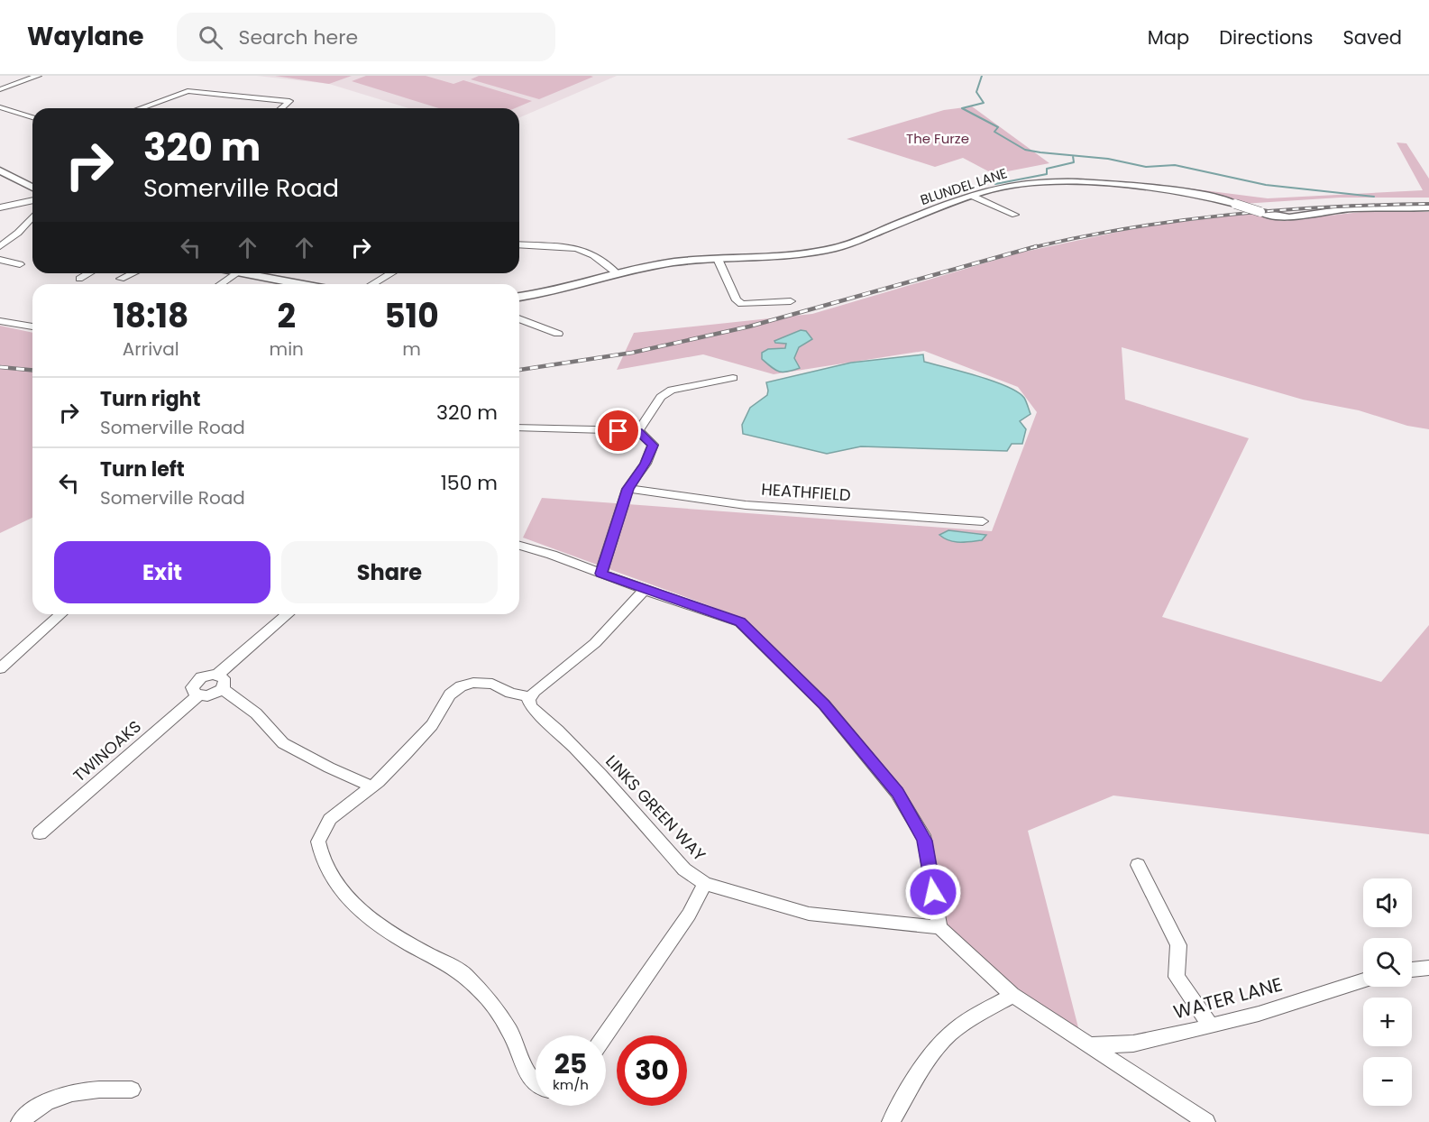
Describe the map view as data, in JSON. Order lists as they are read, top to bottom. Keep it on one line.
{"streets":{"street":["BLUNDEL LANE","HEATHFIELD","TWINOAKS","LINKS GREEN WAY","WATER LANE"]},"parks":["The Furze"],"page":{"header":"Waylane","search":"Search here","nav":["Map","Directions","Saved"],"turn":["320 m","Somerville Road"],"eta":["18:18","Arrival","2","min","510","m"],"list":[{"name":"Turn right","note":"Somerville Road","value":"320 m"},{"name":"Turn left","note":"Somerville Road","value":"150 m"}],"buttons":["Exit","Share"],"map_buttons":["+","−"],"speed":"25 km/h","limit":"30"}}
